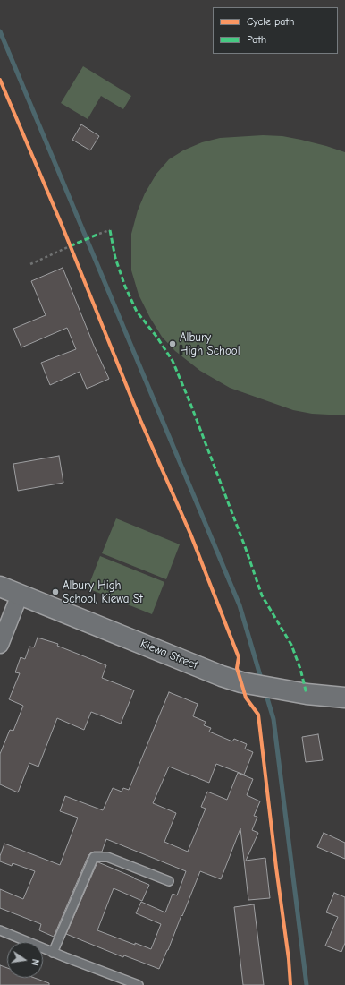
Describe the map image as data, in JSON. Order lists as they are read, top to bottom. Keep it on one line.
{"streets":{"street":["Kiewa Street"]},"places":["Albury High School","Albury High School, Kiewa St"],"legend":["Cycle path","Path"],"north":"right"}
